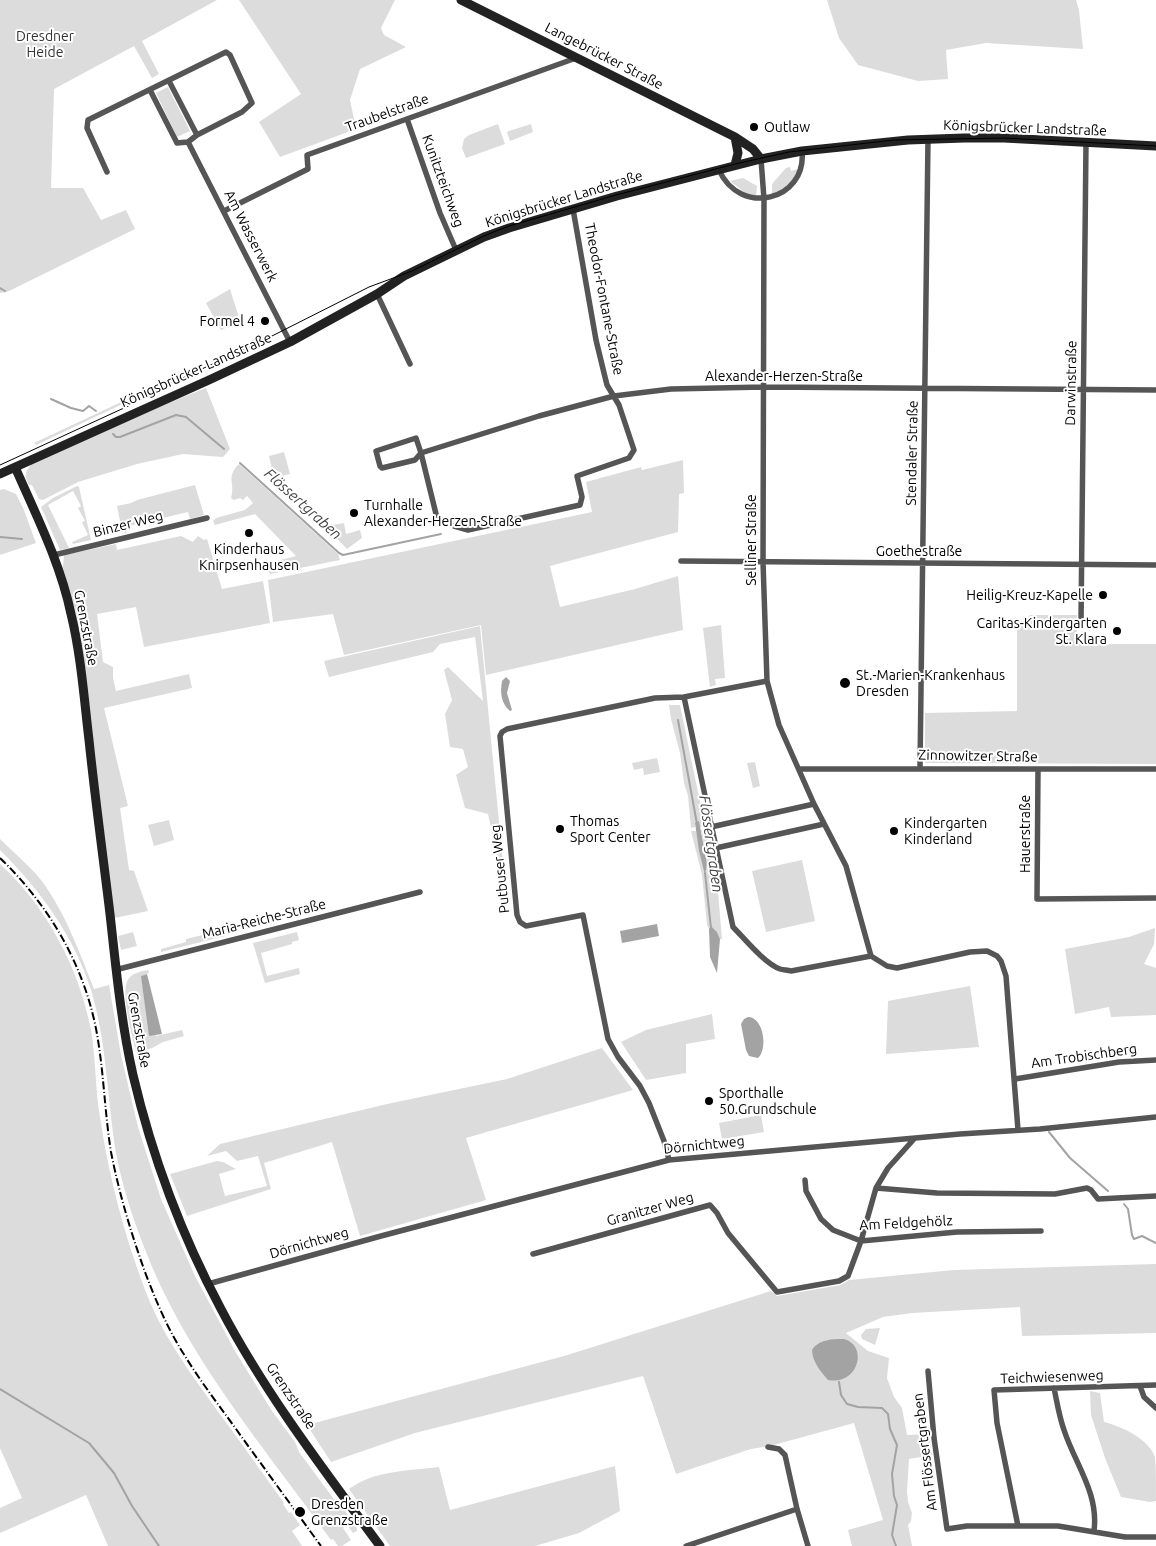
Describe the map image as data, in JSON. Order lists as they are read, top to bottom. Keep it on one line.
{"streets":{"main road":["Langebrücker Straße","Königsbrücker Landstraße","Grenzstraße"],"street":["Traubelstraße","Kunitzteichweg","Am Wasserwerk","Theodor-Fontane-Straße","Alexander-Herzen-Straße","Darwinstraße","Stendaler Straße","Binzer Weg","Selliner Straße","Goethestraße","Zinnowitzer Straße","Hauerstraße","Putbuser Weg","Maria-Reiche-Straße","Am Trobischberg","Dörnichtweg","Granitzer Weg","Am Feldgehölz","Teichwiesenweg","Am Flössertgraben"]},"crossings":[["Langebrücker Straße","Traubelstraße"],["Langebrücker Straße","Königsbrücker Landstraße"],["Traubelstraße","Kunitzteichweg"],["Traubelstraße","Am Wasserwerk"],["Königsbrücker Landstraße","Kunitzteichweg"],["Königsbrücker Landstraße","Am Wasserwerk"],["Königsbrücker Landstraße","Theodor-Fontane-Straße"],["Königsbrücker Landstraße","Darwinstraße"],["Königsbrücker Landstraße","Stendaler Straße"],["Königsbrücker Landstraße","Grenzstraße"],["Theodor-Fontane-Straße","Alexander-Herzen-Straße"],["Alexander-Herzen-Straße","Darwinstraße"],["Alexander-Herzen-Straße","Stendaler Straße"],["Alexander-Herzen-Straße","Selliner Straße"],["Darwinstraße","Goethestraße"],["Stendaler Straße","Goethestraße"],["Stendaler Straße","Zinnowitzer Straße"],["Binzer Weg","Grenzstraße"],["Selliner Straße","Goethestraße"],["Selliner Straße","Zinnowitzer Straße"],["Selliner Straße","Am Trobischberg"],["Grenzstraße","Maria-Reiche-Straße"],["Grenzstraße","Dörnichtweg"],["Zinnowitzer Straße","Hauerstraße"],["Putbuser Weg","Dörnichtweg"],["Am Trobischberg","Dörnichtweg"],["Dörnichtweg","Granitzer Weg"],["Granitzer Weg","Am Feldgehölz"],["Teichwiesenweg","Am Flössertgraben"]],"water":["Flössertgraben"],"parks":["Dresdner Heide"],"places":["Outlaw","Formel 4","Turnhalle Alexander-Herzen-Straße","Kinderhaus Knirpsenhausen","Heilig-Kreuz-Kapelle","Caritas-Kindergarten St. Klara","St.-Marien-Krankenhaus Dresden","Thomas Sport Center","Kindergarten Kinderland","Sporthalle 50.Grundschule","Dresden Grenzstraße"]}
